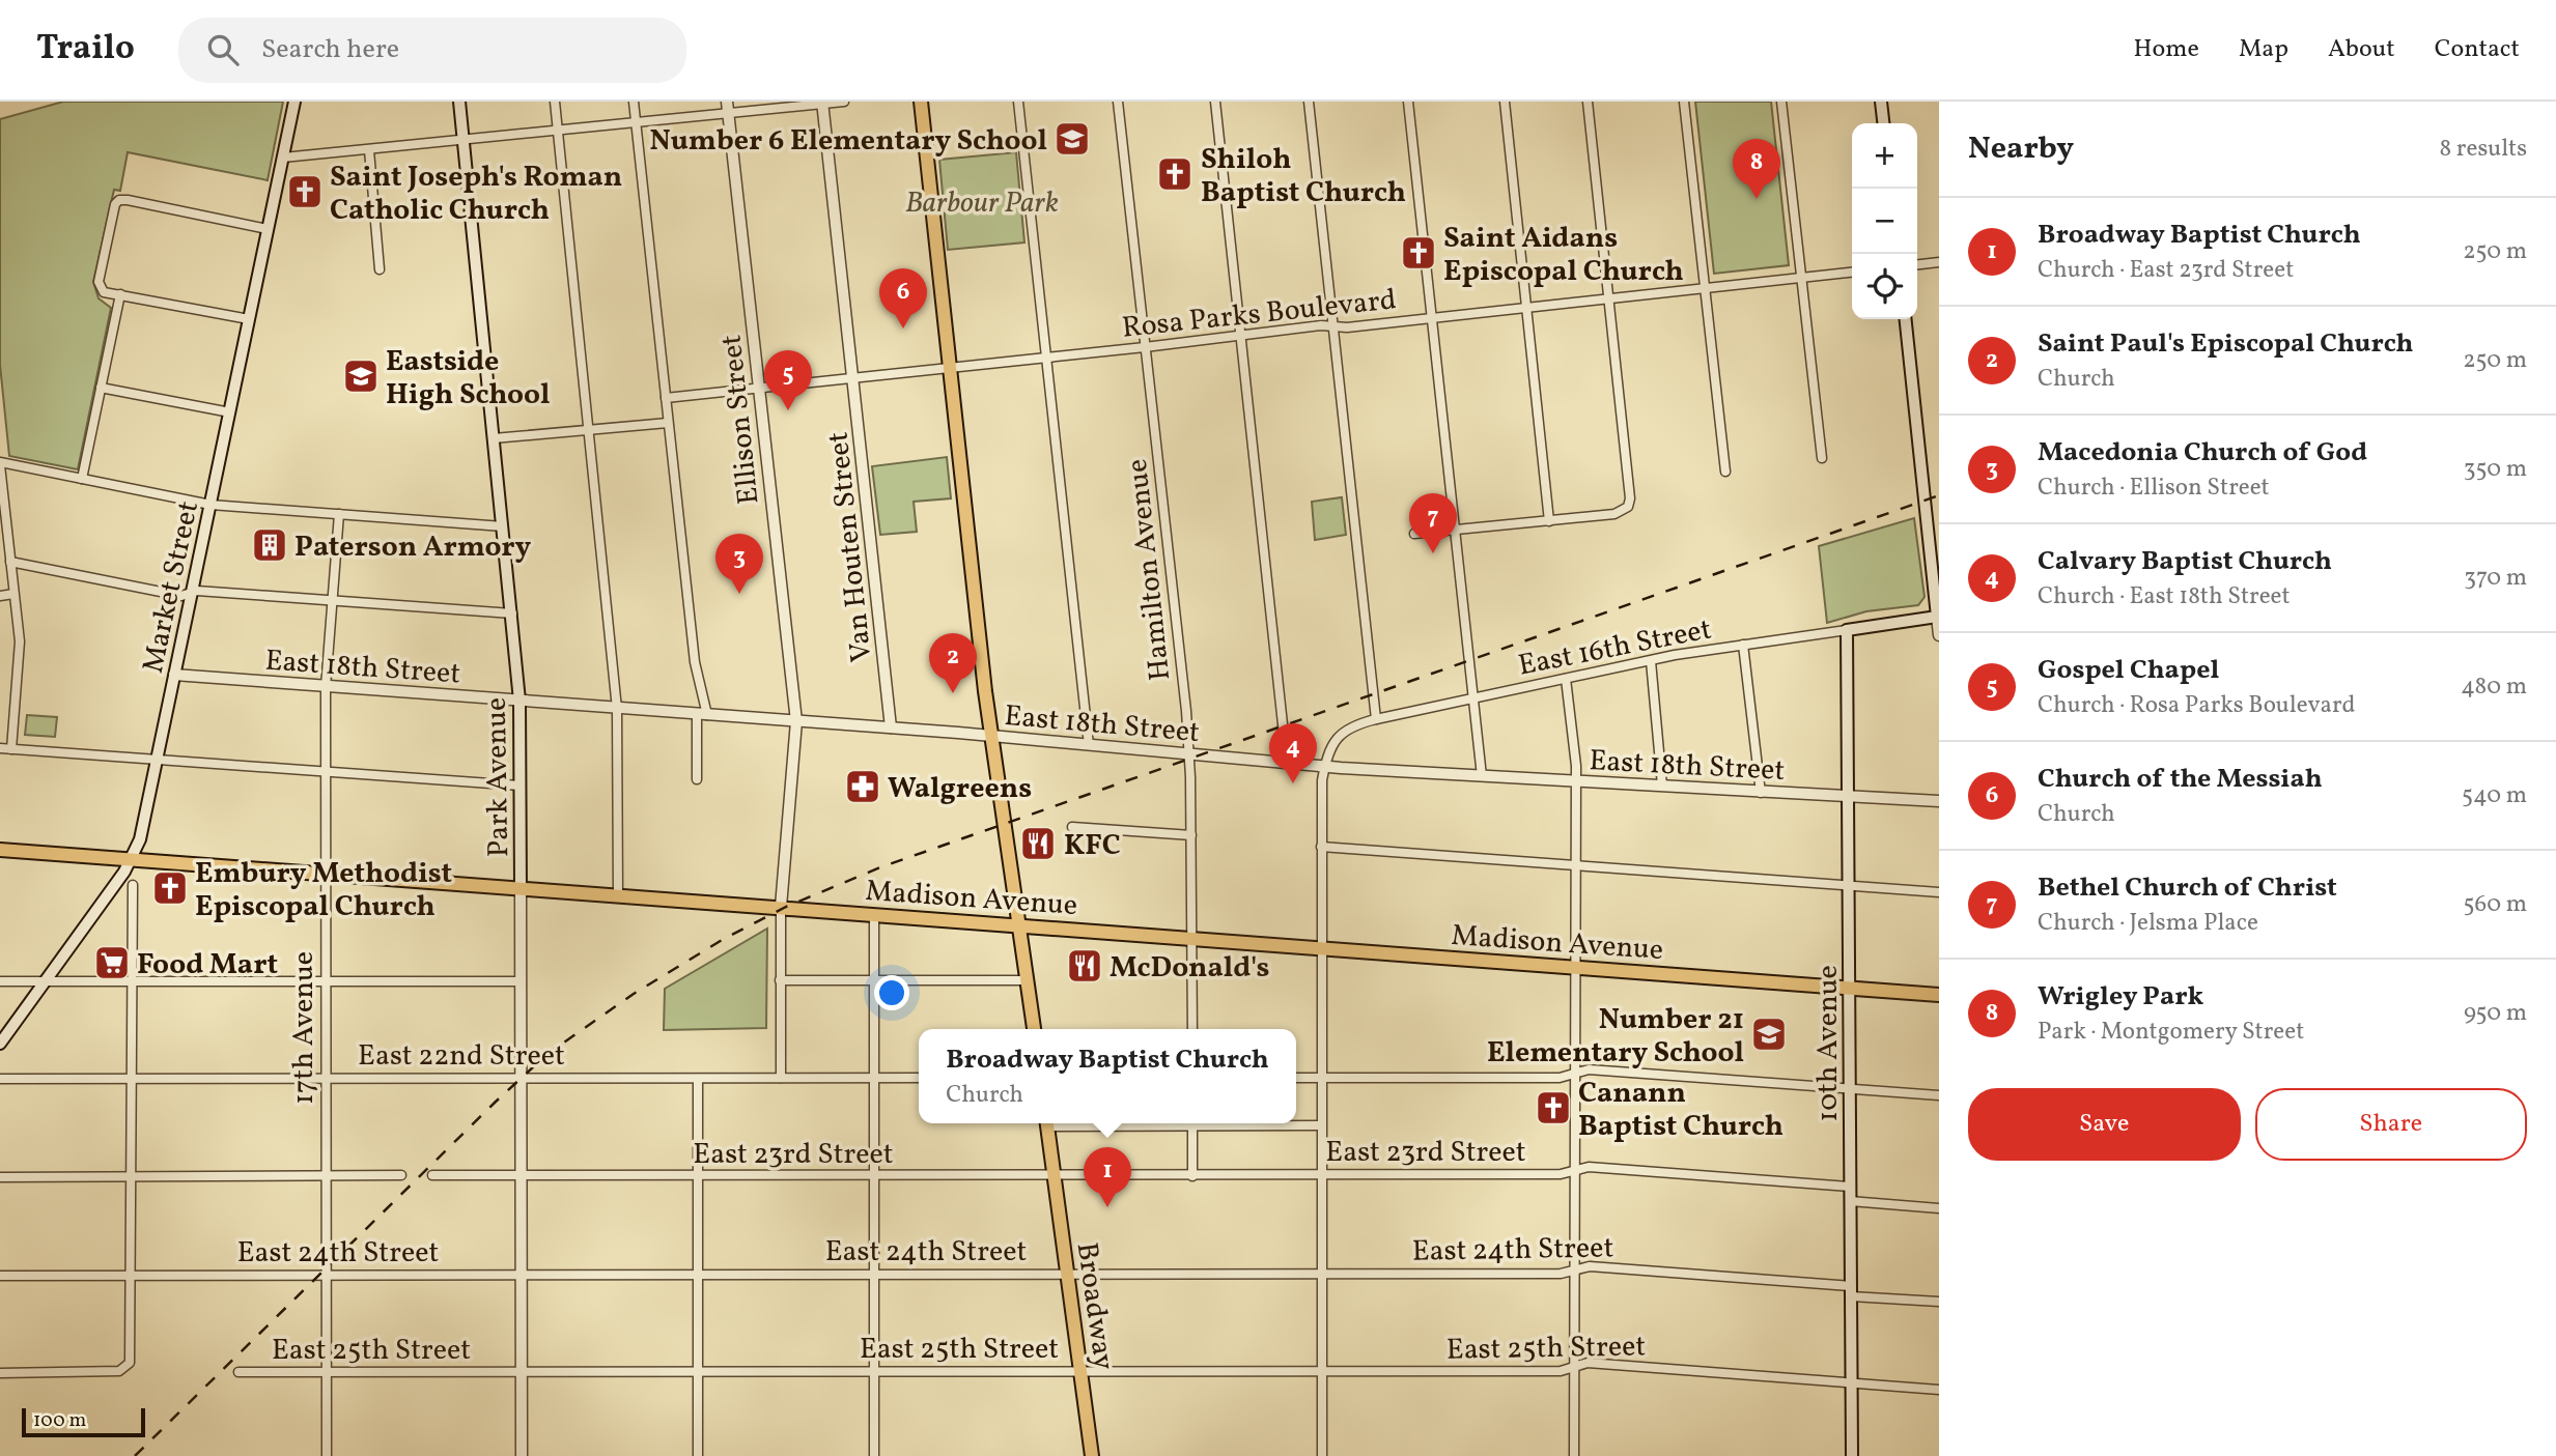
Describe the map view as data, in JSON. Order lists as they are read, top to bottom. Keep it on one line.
{"streets":{"main road":["Market Street","East 16th Street","Park Avenue","Madison Avenue","10th Avenue","Broadway"],"street":["Rosa Parks Boulevard","Ellison Street","Van Houten Street","Hamilton Avenue","East 18th Street","17th Avenue","East 22nd Street","East 23rd Street","East 24th Street","East 25th Street"]},"crossings":[["Rosa Parks Boulevard","Ellison Street"],["Rosa Parks Boulevard","Van Houten Street"],["Rosa Parks Boulevard","Hamilton Avenue"],["Ellison Street","East 18th Street"],["Ellison Street","Madison Avenue"],["Van Houten Street","East 18th Street"],["Hamilton Avenue","East 18th Street"],["Hamilton Avenue","Madison Avenue"],["Market Street","East 18th Street"],["Market Street","Madison Avenue"],["East 16th Street","East 18th Street"],["East 16th Street","10th Avenue"],["East 18th Street","Park Avenue"],["East 18th Street","17th Avenue"],["East 18th Street","10th Avenue"],["Park Avenue","Madison Avenue"],["Park Avenue","East 22nd Street"],["Park Avenue","East 23rd Street"],["Park Avenue","East 24th Street"],["Park Avenue","East 25th Street"],["Madison Avenue","17th Avenue"],["Madison Avenue","10th Avenue"],["17th Avenue","East 22nd Street"],["17th Avenue","East 24th Street"],["17th Avenue","East 25th Street"],["10th Avenue","East 23rd Street"],["10th Avenue","East 24th Street"],["10th Avenue","East 25th Street"],["East 23rd Street","Broadway"],["East 24th Street","Broadway"],["Broadway","East 25th Street"]],"parks":["Barbour Park"],"places":{"school or university":["Number 6 Elementary School","Eastside High School","Number 21 Elementary School"],"church":["Shiloh Baptist Church","Saint Joseph's Roman Catholic Church","Saint Aidans Episcopal Church","Embury Methodist Episcopal Church","Canann Baptist Church"],"building":["Paterson Armory"],"pharmacy":["Walgreens"],"restaurant":["KFC","McDonald's"],"supermarket":["Food Mart"]},"scale_bar":"100 m","page":{"header":"Trailo","search":"Search here","nav":["Home","Map","About","Contact"],"heading":["Nearby","8 results"],"map_buttons":["+","−"],"pins":["8","6","5","7","3","2","4","1"],"list":[{"mark":"1","name":"Broadway Baptist Church","note":"Church · East 23rd Street","value":"250 m"},{"mark":"2","name":"Saint Paul's Episcopal Church","note":"Church","value":"250 m"},{"mark":"3","name":"Macedonia Church of God","note":"Church · Ellison Street","value":"350 m"},{"mark":"4","name":"Calvary Baptist Church","note":"Church · East 18th Street","value":"370 m"},{"mark":"5","name":"Gospel Chapel","note":"Church · Rosa Parks Boulevard","value":"480 m"},{"mark":"6","name":"Church of the Messiah","note":"Church","value":"540 m"},{"mark":"7","name":"Bethel Church of Christ","note":"Church · Jelsma Place","value":"560 m"},{"mark":"8","name":"Wrigley Park","note":"Park · Montgomery Street","value":"950 m"}],"popup":["Broadway Baptist Church","Church"],"buttons":["Save","Share"],"scale":"100 m"}}
